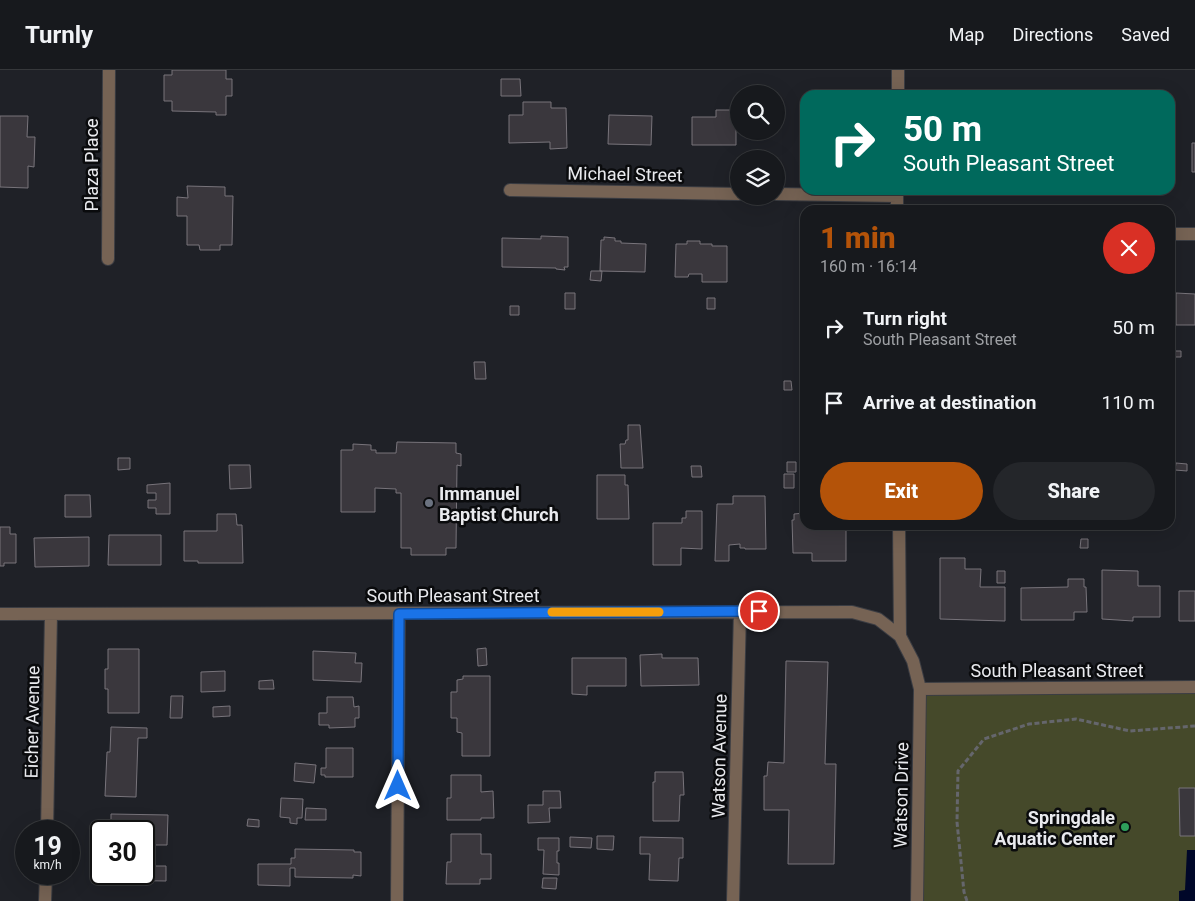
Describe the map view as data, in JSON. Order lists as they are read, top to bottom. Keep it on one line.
{"streets":{"street":["Plaza Place","Michael Street","South Pleasant Street","Eicher Avenue","Watson Avenue","Watson Drive"]},"crossings":[["South Pleasant Street","Eicher Avenue"],["South Pleasant Street","Watson Avenue"],["South Pleasant Street","Watson Drive"]],"places":["Immanuel Baptist Church","Springdale Aquatic Center"],"page":{"header":"Turnly","nav":["Map","Directions","Saved"],"turn":["50 m","South Pleasant Street"],"heading":["1 min","160 m · 16:14"],"list":[{"name":"Turn right","note":"South Pleasant Street","value":"50 m"},{"name":"Arrive at destination","value":"110 m"}],"buttons":["Exit","Share"],"speed":"19 km/h","limit":"30"}}
